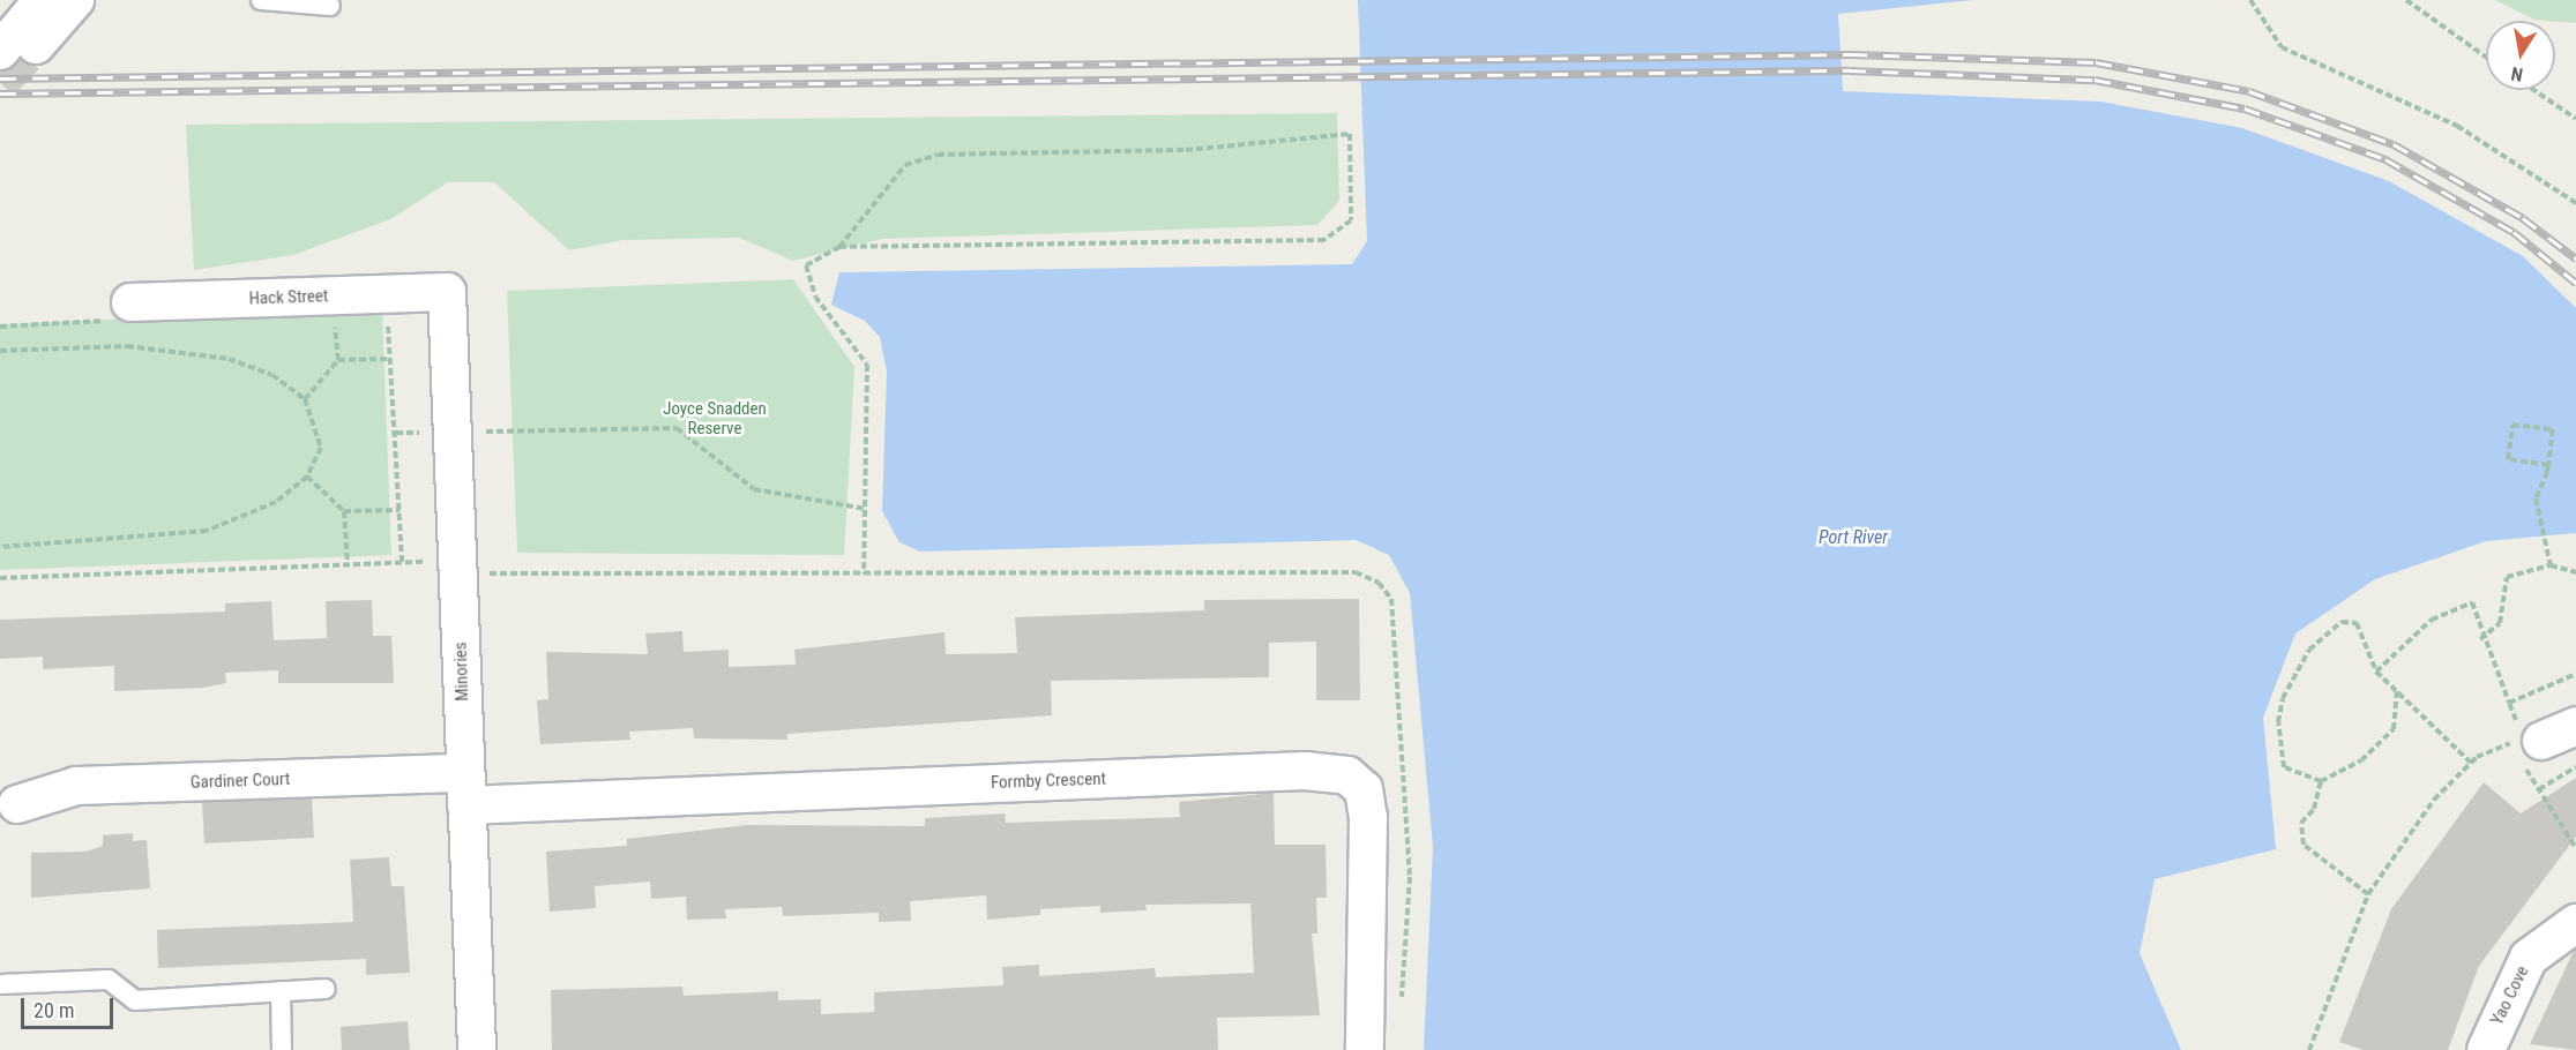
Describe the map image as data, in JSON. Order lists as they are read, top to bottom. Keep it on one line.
{"streets":{"street":["Hack Street","Minories","Gardiner Court","Formby Crescent","Yao Cove"]},"crossings":[["Hack Street","Minories"],["Minories","Gardiner Court"],["Minories","Formby Crescent"],["Gardiner Court","Formby Crescent"]],"water":["Port River"],"parks":["Joyce Snadden Reserve"],"scale_bar":"20 m","north":"bottom"}
